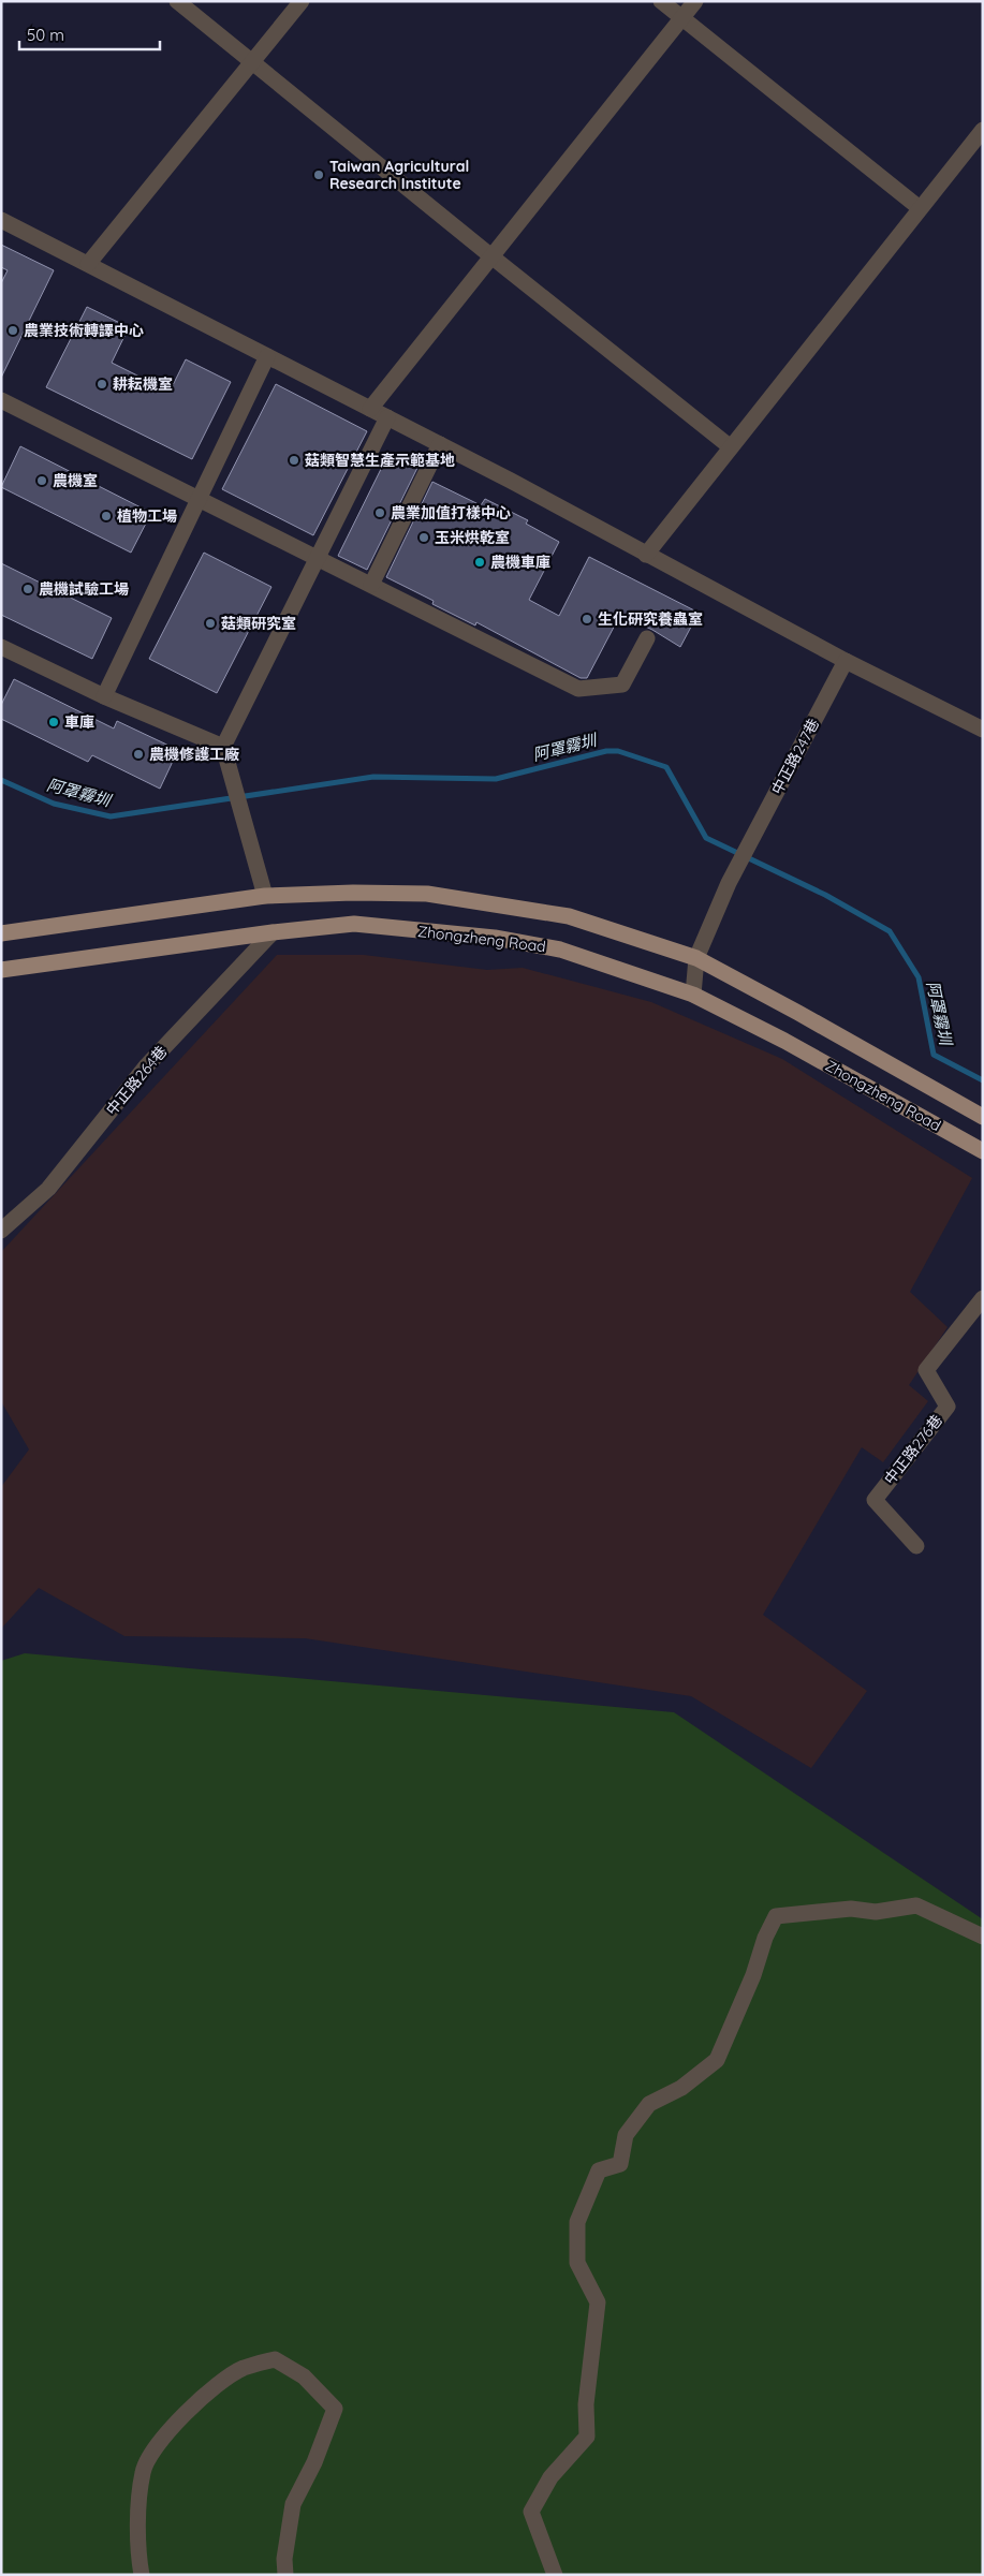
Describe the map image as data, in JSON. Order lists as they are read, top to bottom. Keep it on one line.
{"streets":{"main road":["Zhongzheng Road"],"lane":["中正路247巷","中正路264巷","中正路276巷"]},"crossings":[["中正路247巷","Zhongzheng Road"],["Zhongzheng Road","中正路264巷"]],"water":["阿罩霧圳"],"places":["Taiwan Agricultural Research Institute","農業技術轉譯中心","耕耘機室","菇類智慧生產示範基地","農機室","農業加值打樣中心","植物工場","玉米烘乾室","農機車庫","農機試驗工場","生化研究養蟲室","菇類研究室","車庫","農機修護工廠"],"scale_bar":"50 m"}
